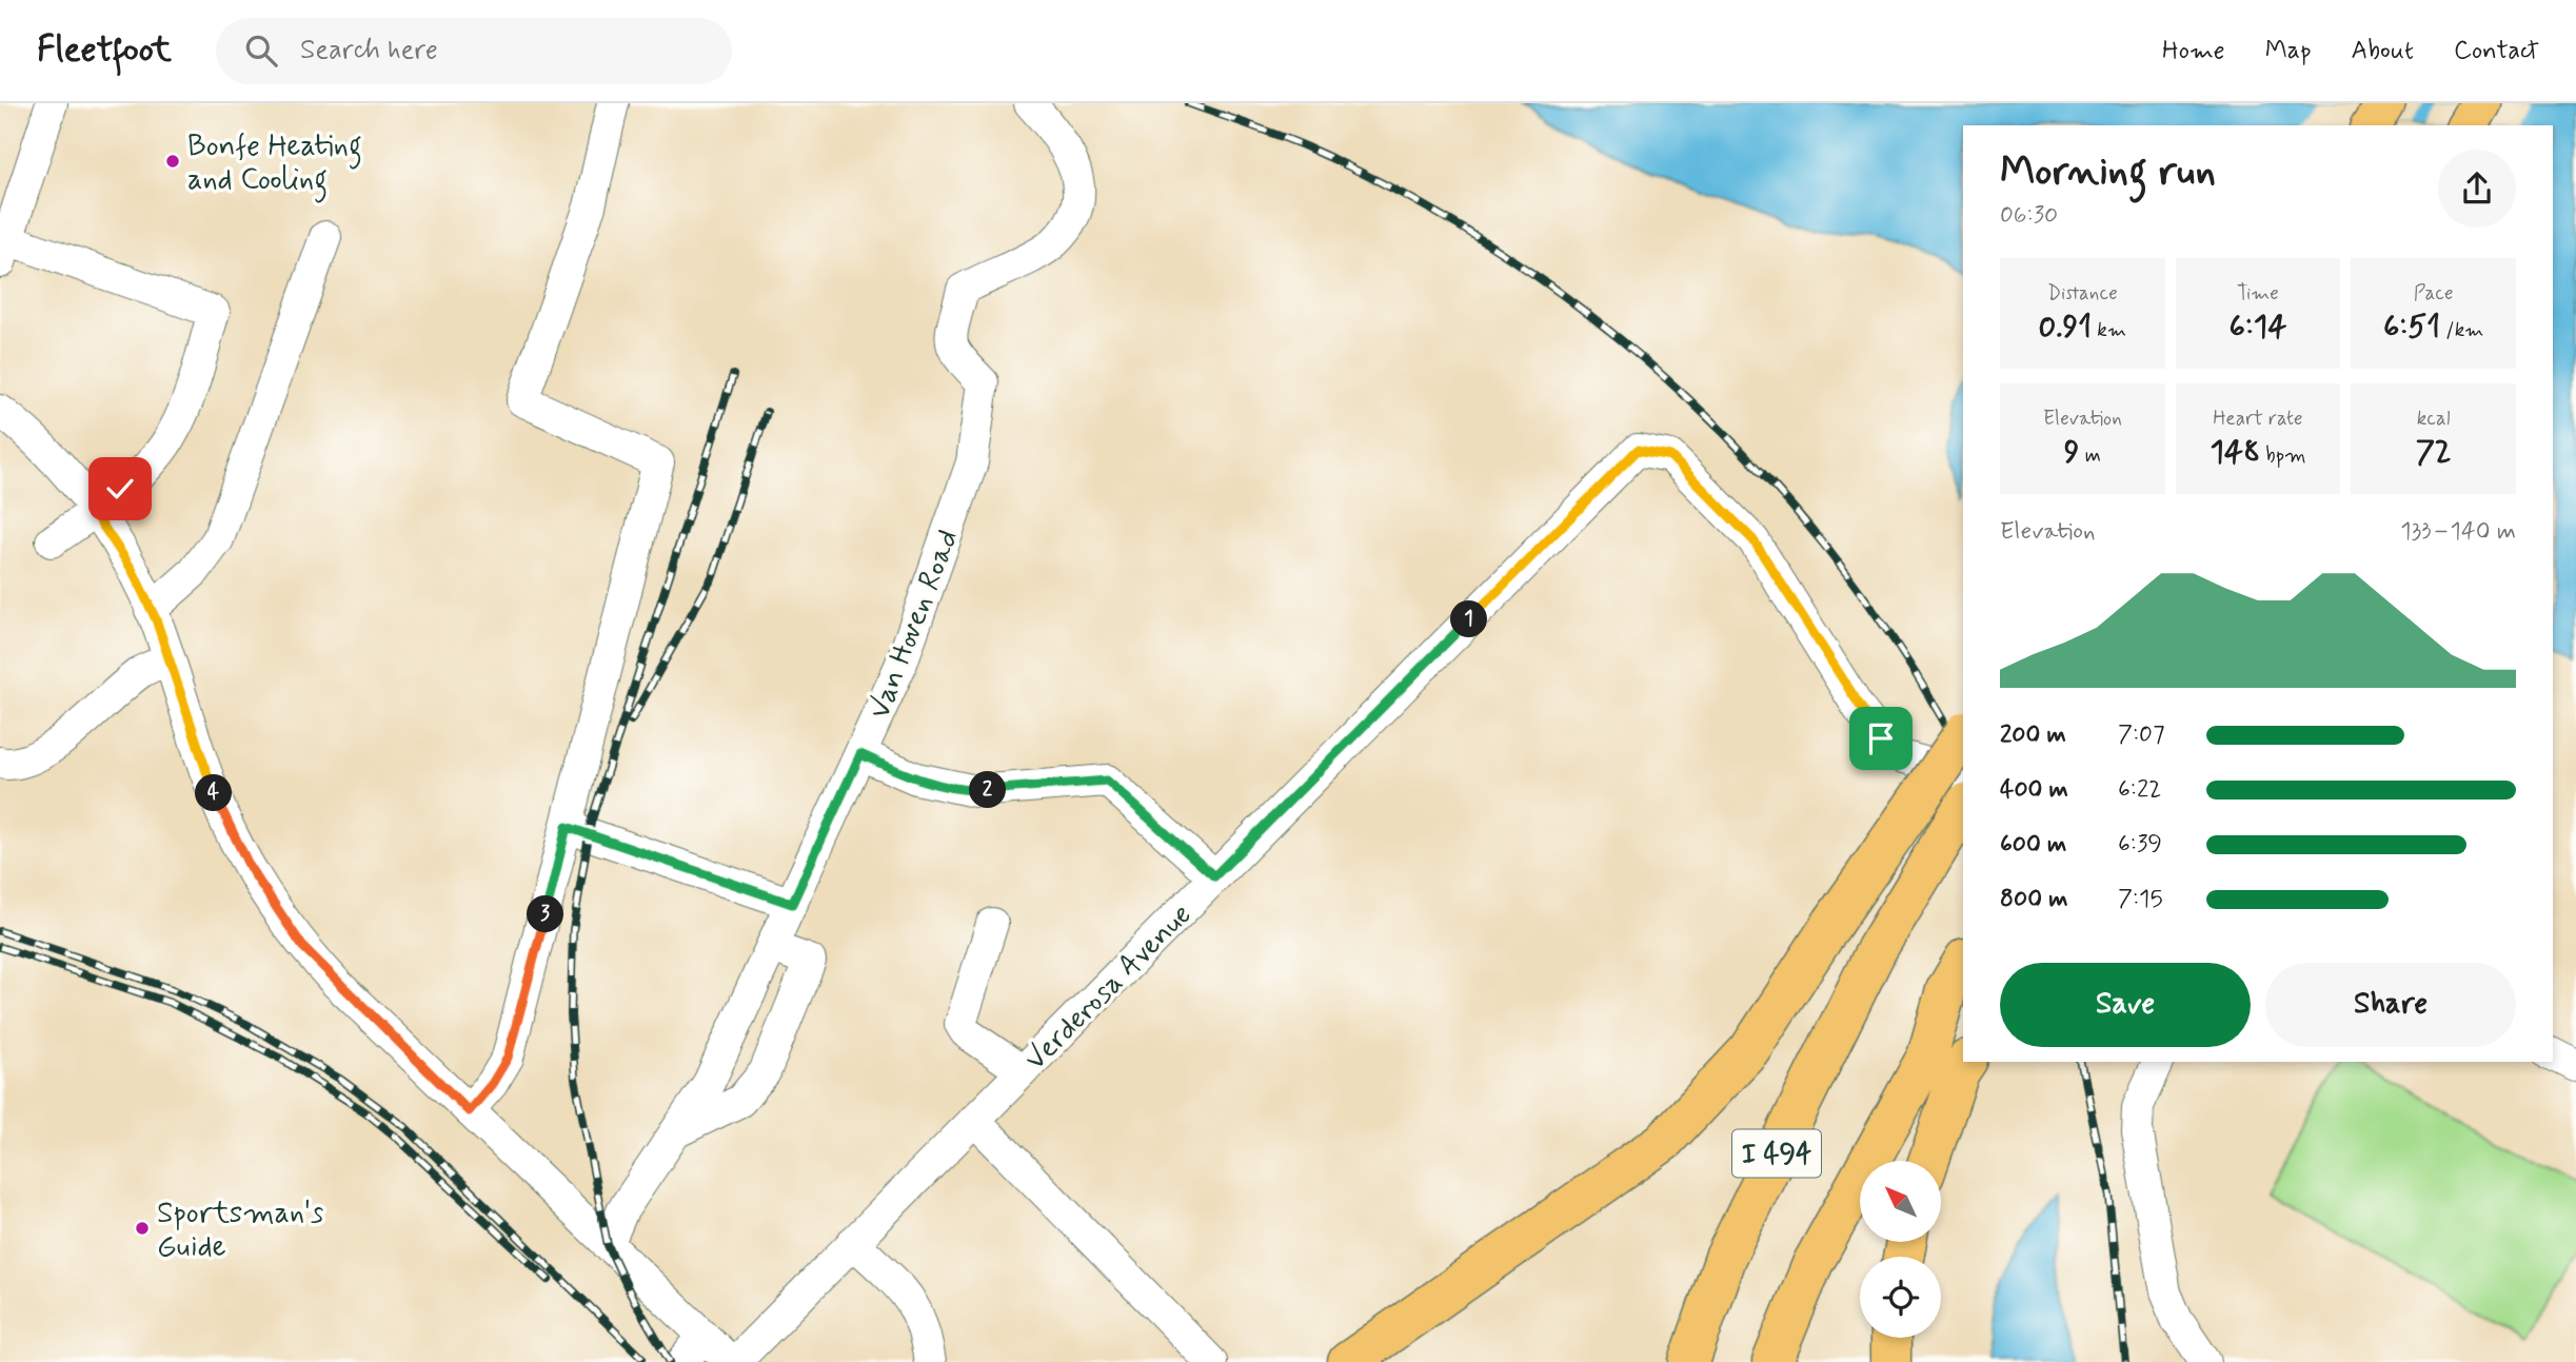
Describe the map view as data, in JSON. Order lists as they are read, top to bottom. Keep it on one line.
{"streets":{"highway":["I 494"],"street":["Van Hoven Road","Verderosa Avenue"]},"places":["Bonfe Heating and Cooling","Sportsman's Guide"],"north":"top left","page":{"header":"Fleetfoot","search":"Search here","nav":["Home","Map","About","Contact"],"heading":["Morning run","06:30"],"stats":[["Distance","0.91 km"],["Time","6:14"],["Pace","6:51 /km"],["Elevation","9 m"],["Heart rate","148 bpm"],["kcal","72"]],"chart":["Elevation","133–140 m"],"pins":["1","2","4","3"],"list":[{"name":"200 m","note":"7:07"},{"name":"400 m","note":"6:22"},{"name":"600 m","note":"6:39"},{"name":"800 m","note":"7:15"}],"buttons":["Save","Share"]}}
